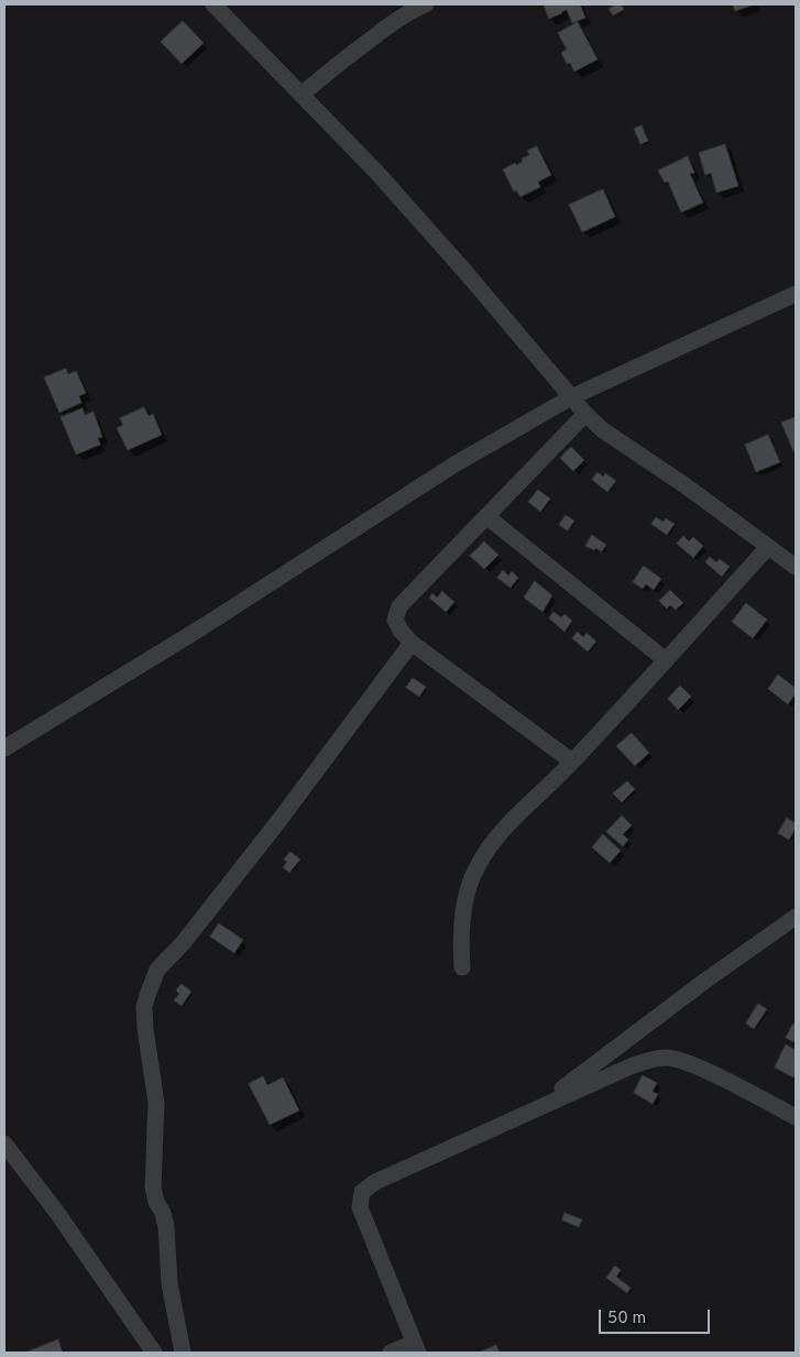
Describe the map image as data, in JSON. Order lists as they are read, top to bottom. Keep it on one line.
{"scale_bar":"50 m"}
